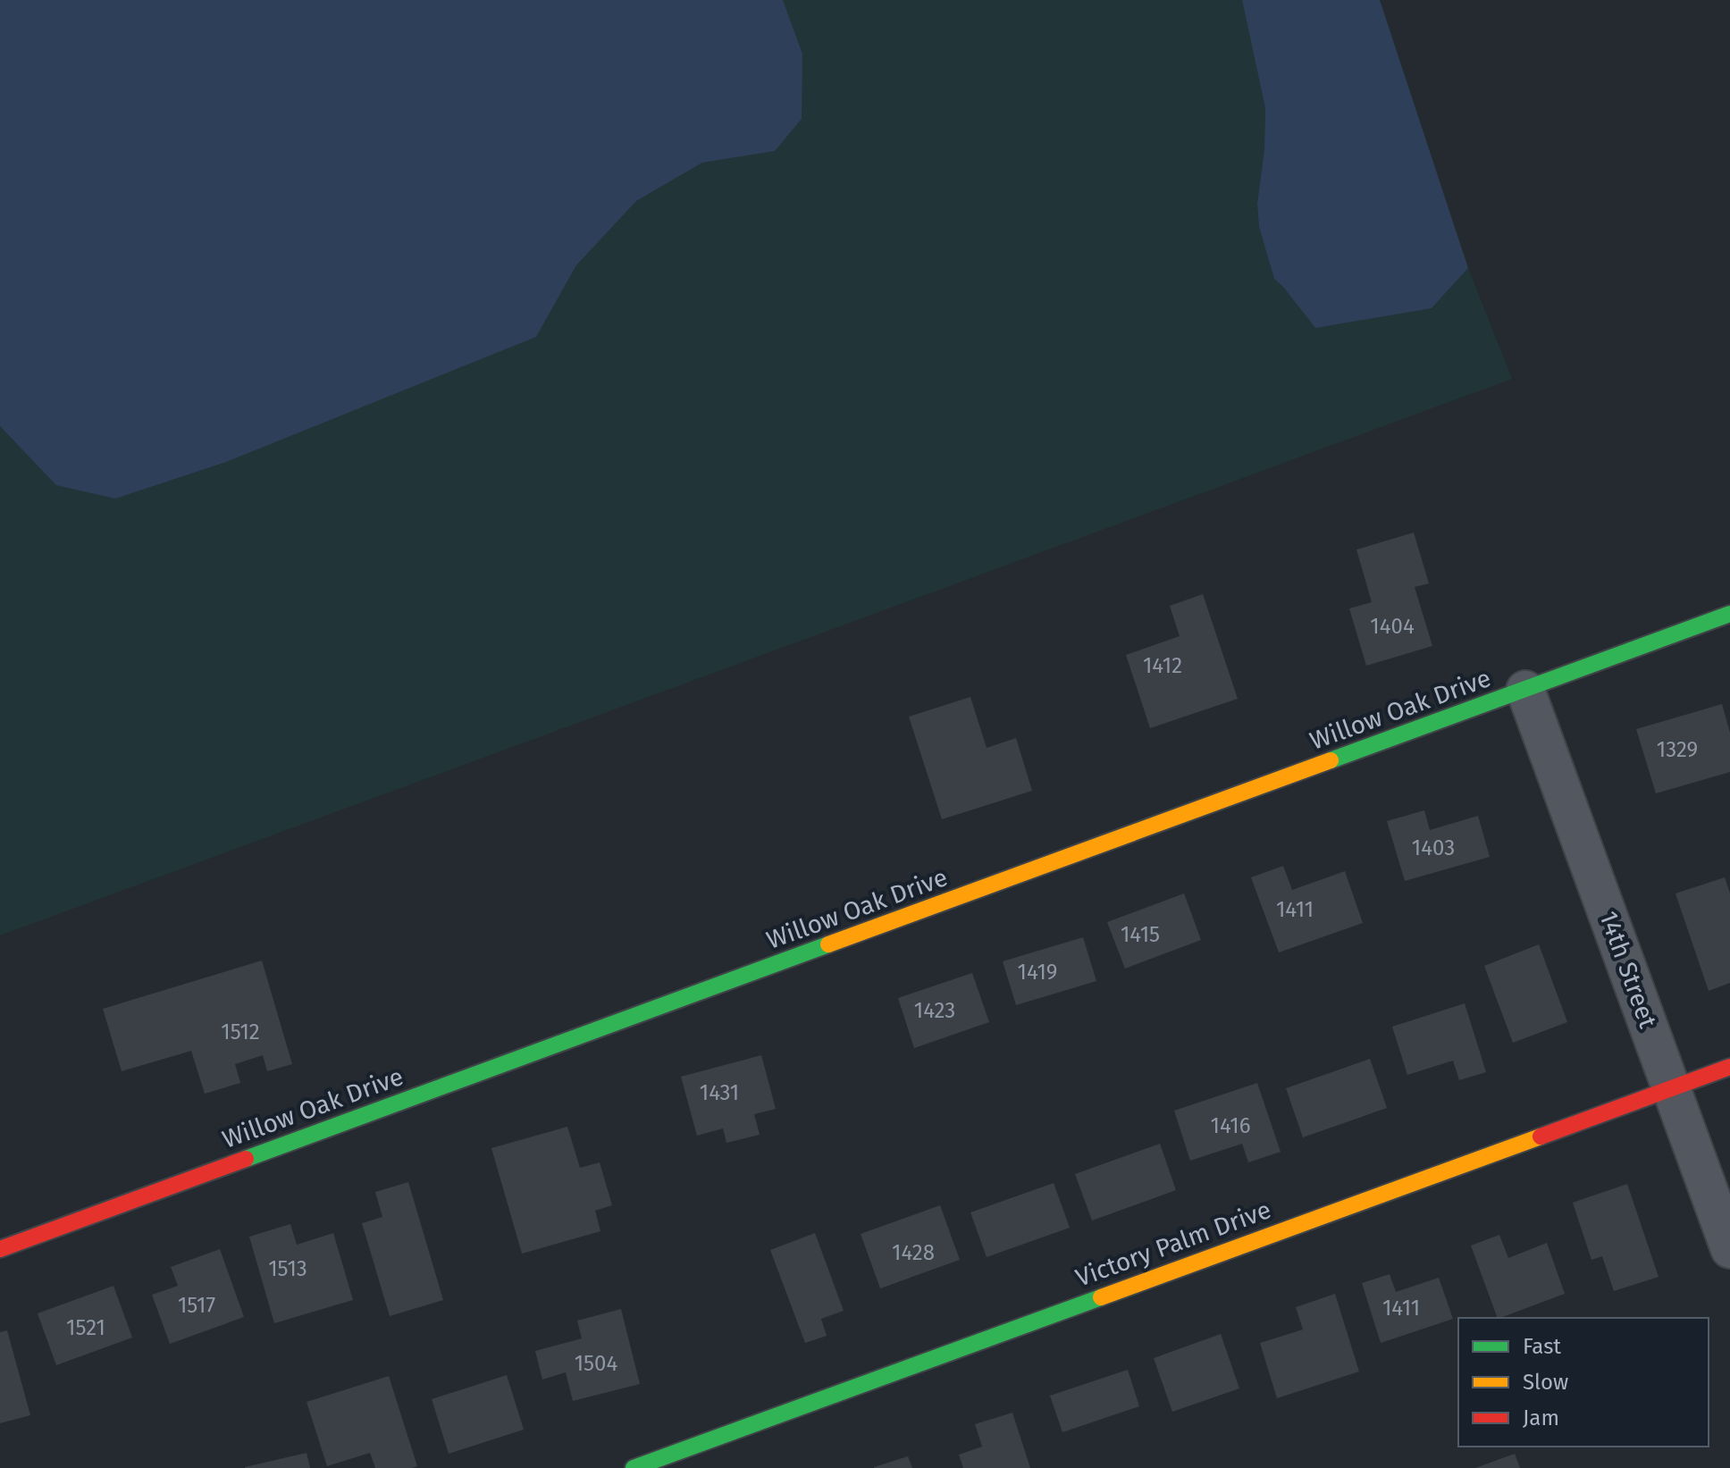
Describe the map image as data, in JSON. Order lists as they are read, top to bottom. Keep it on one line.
{"streets":{"street":["Willow Oak Drive","14th Street","Victory Palm Drive"]},"crossings":[["Willow Oak Drive","14th Street"],["14th Street","Victory Palm Drive"]],"house_numbers":["1404","1412","1329","1403","1411","1415","1419","1423","1512","1431","1416","1428","1513","1517","1411","1521","1504"],"legend":["Fast","Slow","Jam"]}
